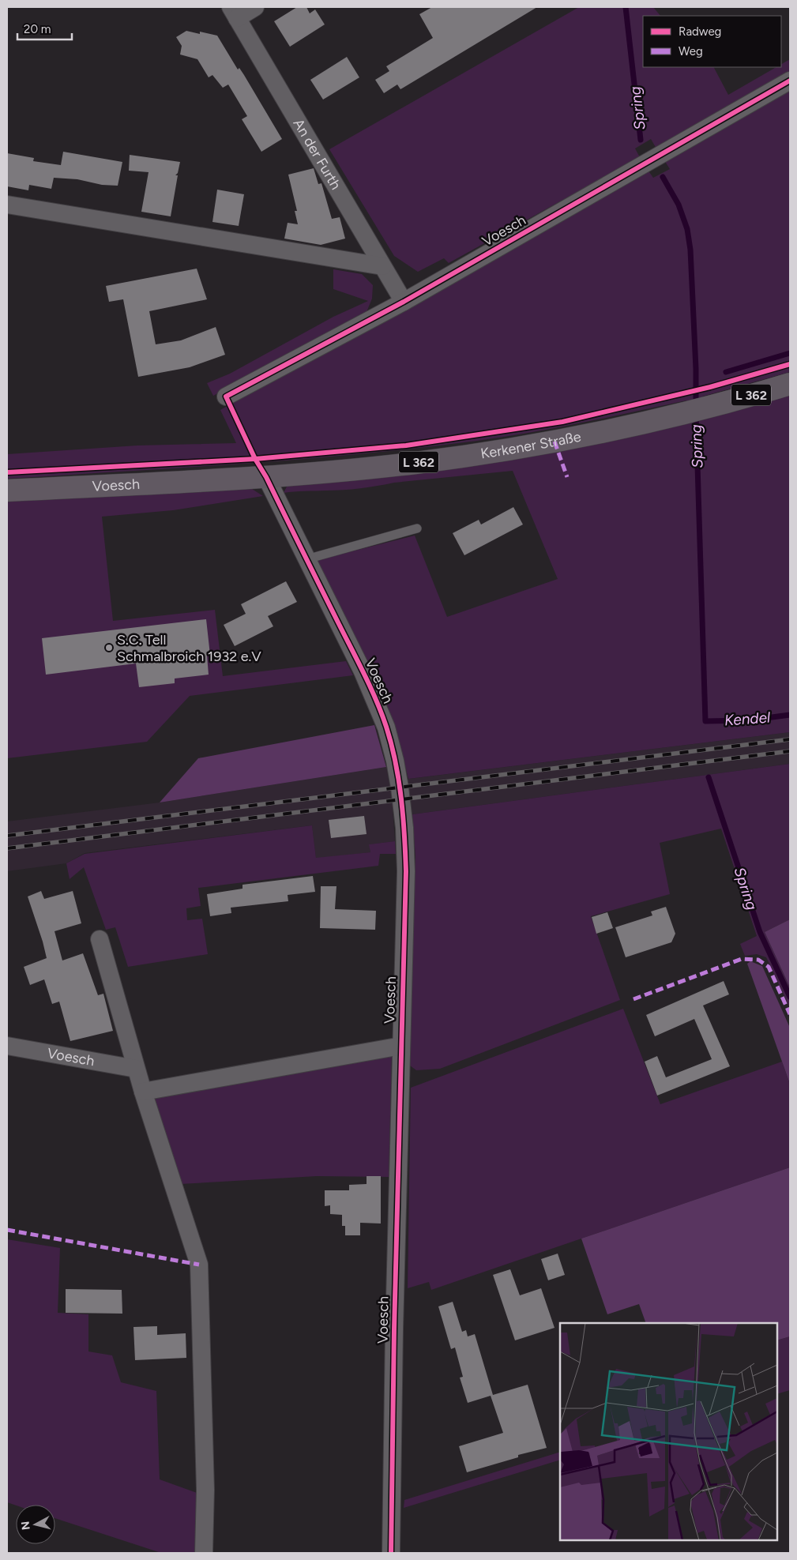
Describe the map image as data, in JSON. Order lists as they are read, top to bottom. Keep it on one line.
{"streets":{"main road":["Voesch","L 362","Kerkener Straße"],"street":["An der Furth"]},"crossings":[["An der Furth","Voesch"],["Voesch","Kerkener Straße"]],"water":["Spring","Kendel"],"places":["S.C. Tell Schmalbroich 1932 e.V"],"legend":["Radweg","Weg"],"scale_bar":"20 m","north":"left"}
